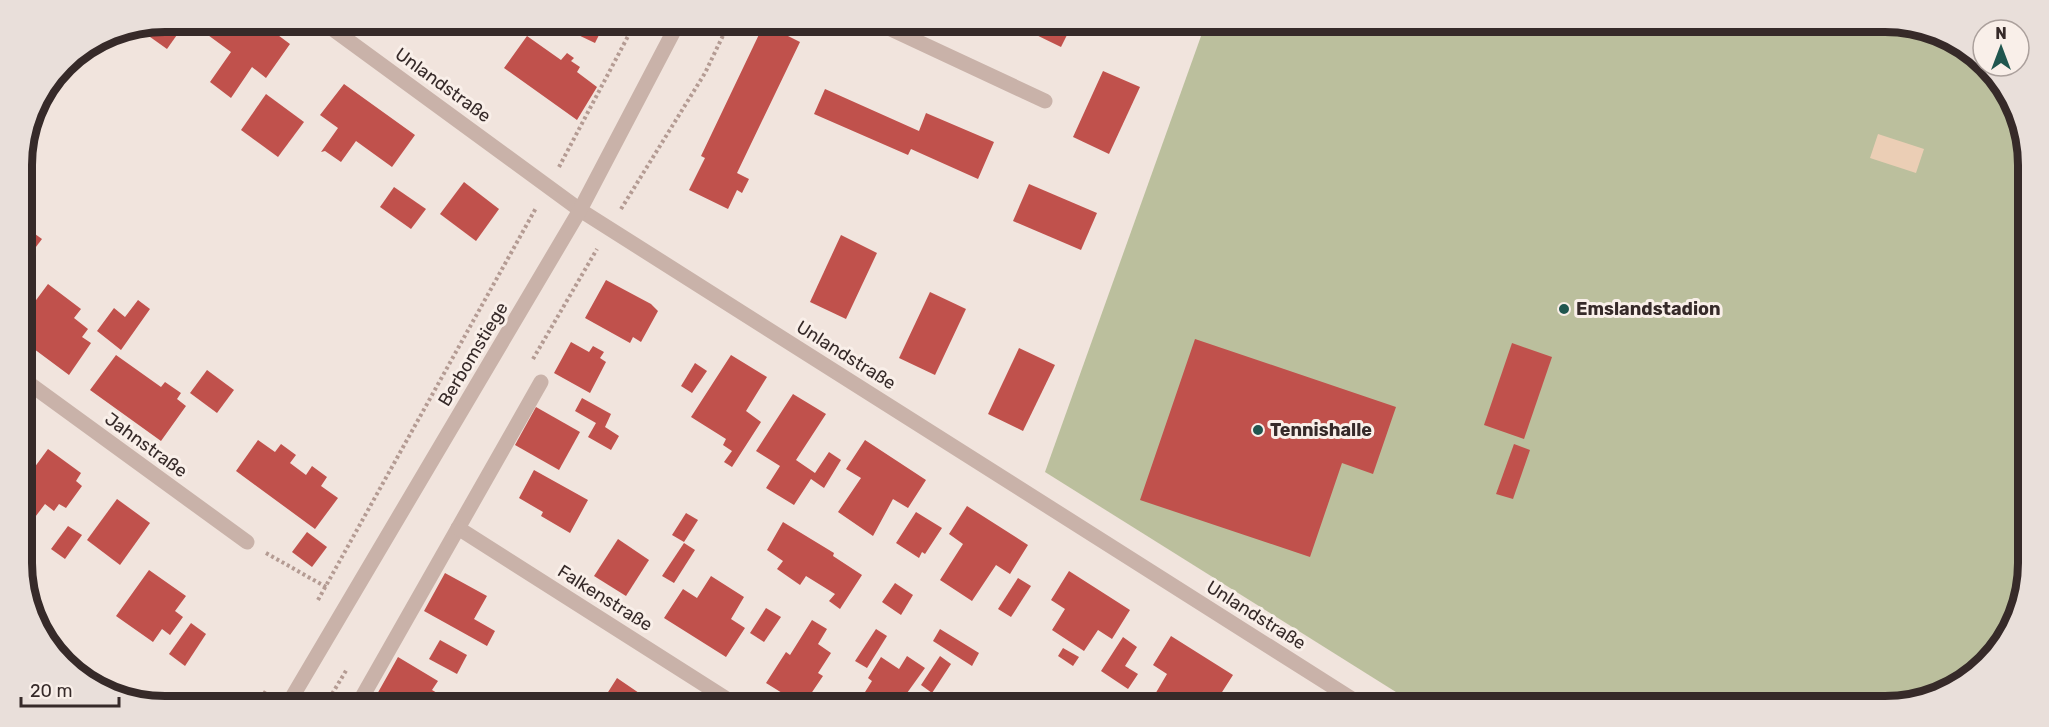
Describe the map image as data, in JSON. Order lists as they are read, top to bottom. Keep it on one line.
{"streets":{"street":["Unlandstraße","Berbomstiege","Jahnstraße","Falkenstraße"]},"crossings":[["Unlandstraße","Berbomstiege"]],"places":["Emslandstadion","Tennishalle"],"scale_bar":"20 m","north":"top"}
